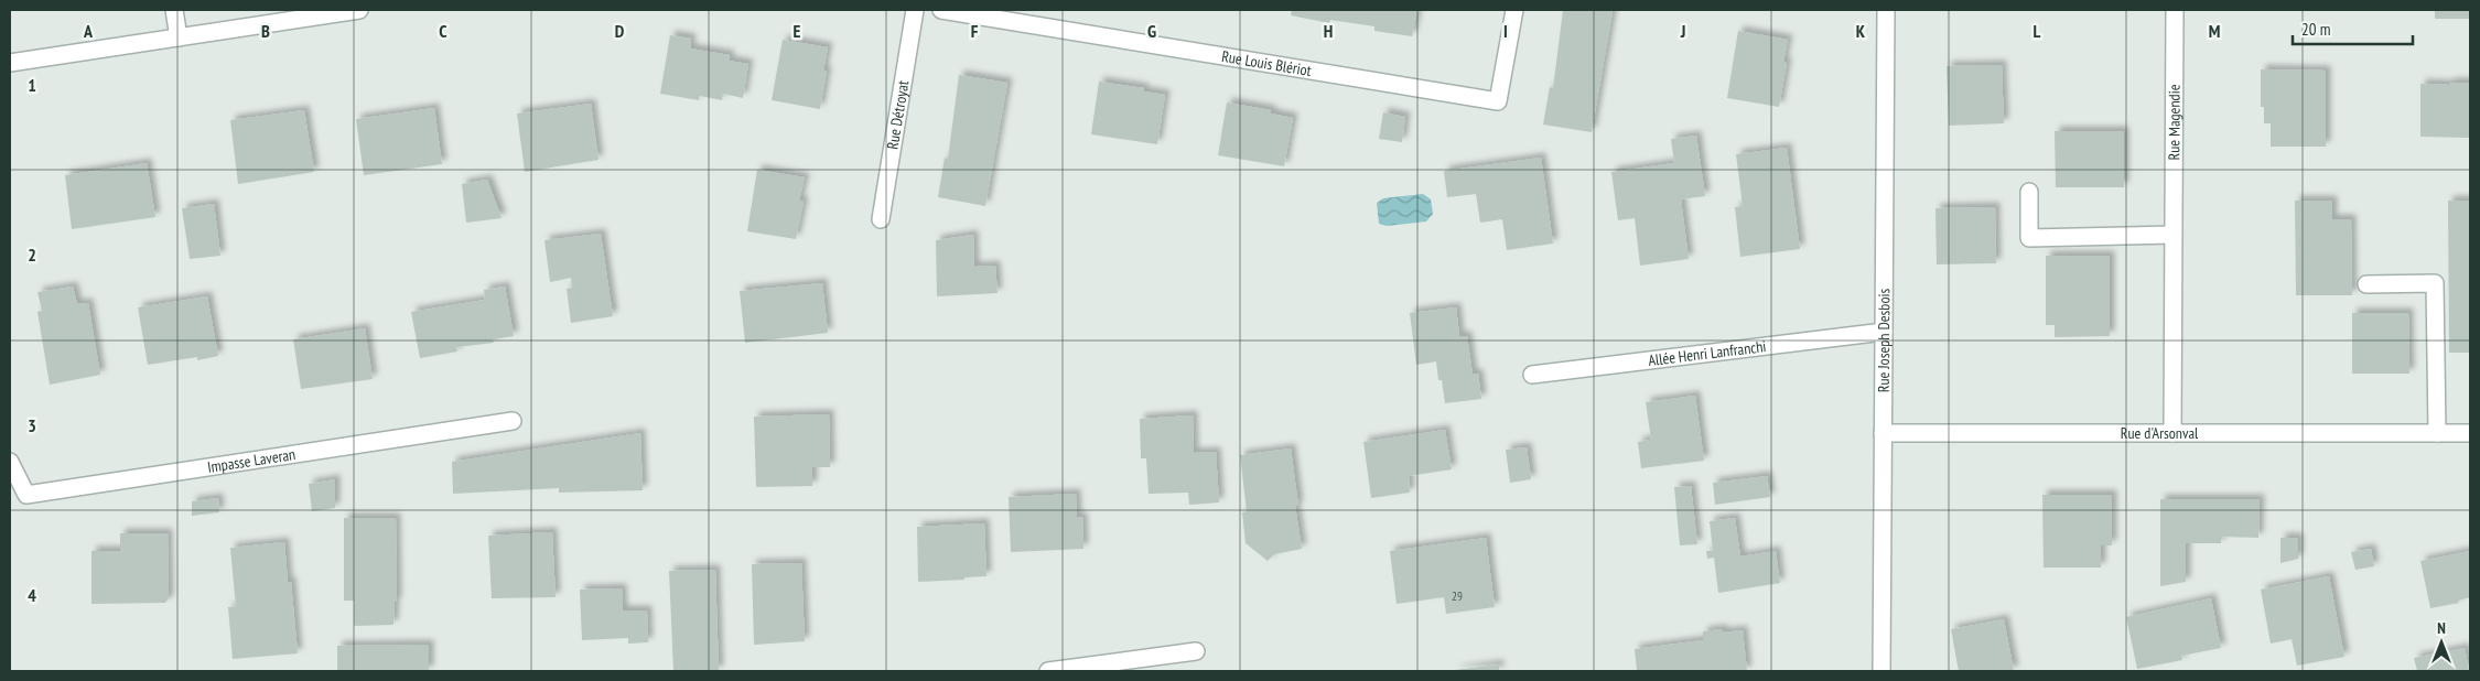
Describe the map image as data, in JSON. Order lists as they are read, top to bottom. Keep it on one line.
{"streets":{"street":["Rue Louis Blériot","Rue Détroyat","Rue Magendie","Rue Joseph Desbois","Allée Henri Lanfranchi","Rue d'Arsonval","Impasse Laveran"]},"crossings":[["Rue Magendie","Rue d'Arsonval"],["Rue Joseph Desbois","Allée Henri Lanfranchi"],["Rue Joseph Desbois","Rue d'Arsonval"]],"house_numbers":["29"],"scale_bar":"20 m","north":"top","grid":{"columns":["A","B","C","D","E","F","G","H","I","J","K","L","M"],"rows":["1","2","3","4"]}}
